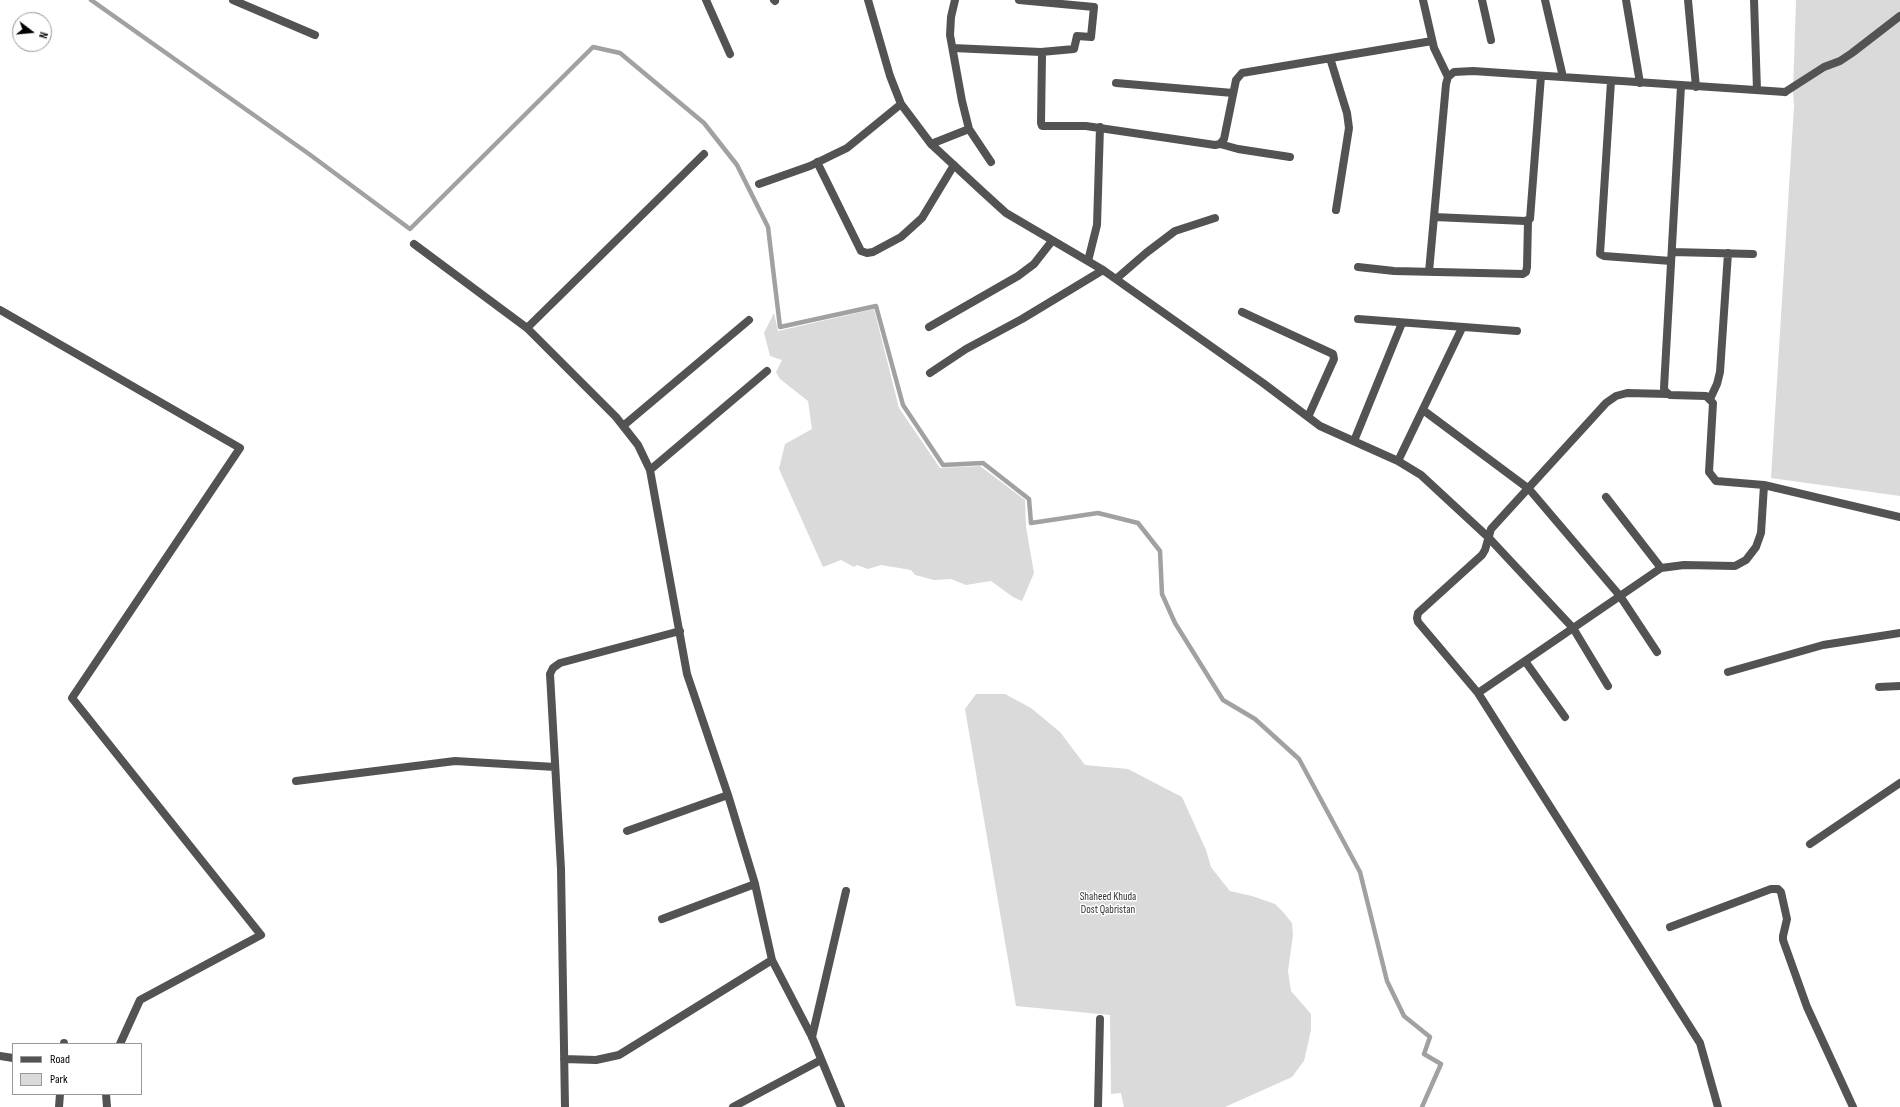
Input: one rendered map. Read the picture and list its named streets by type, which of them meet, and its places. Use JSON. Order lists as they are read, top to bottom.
{
  "parks": ["Shaheed Khuda Dost Qabristan"],
  "legend": ["Road", "Park"],
  "north": "right"
}
